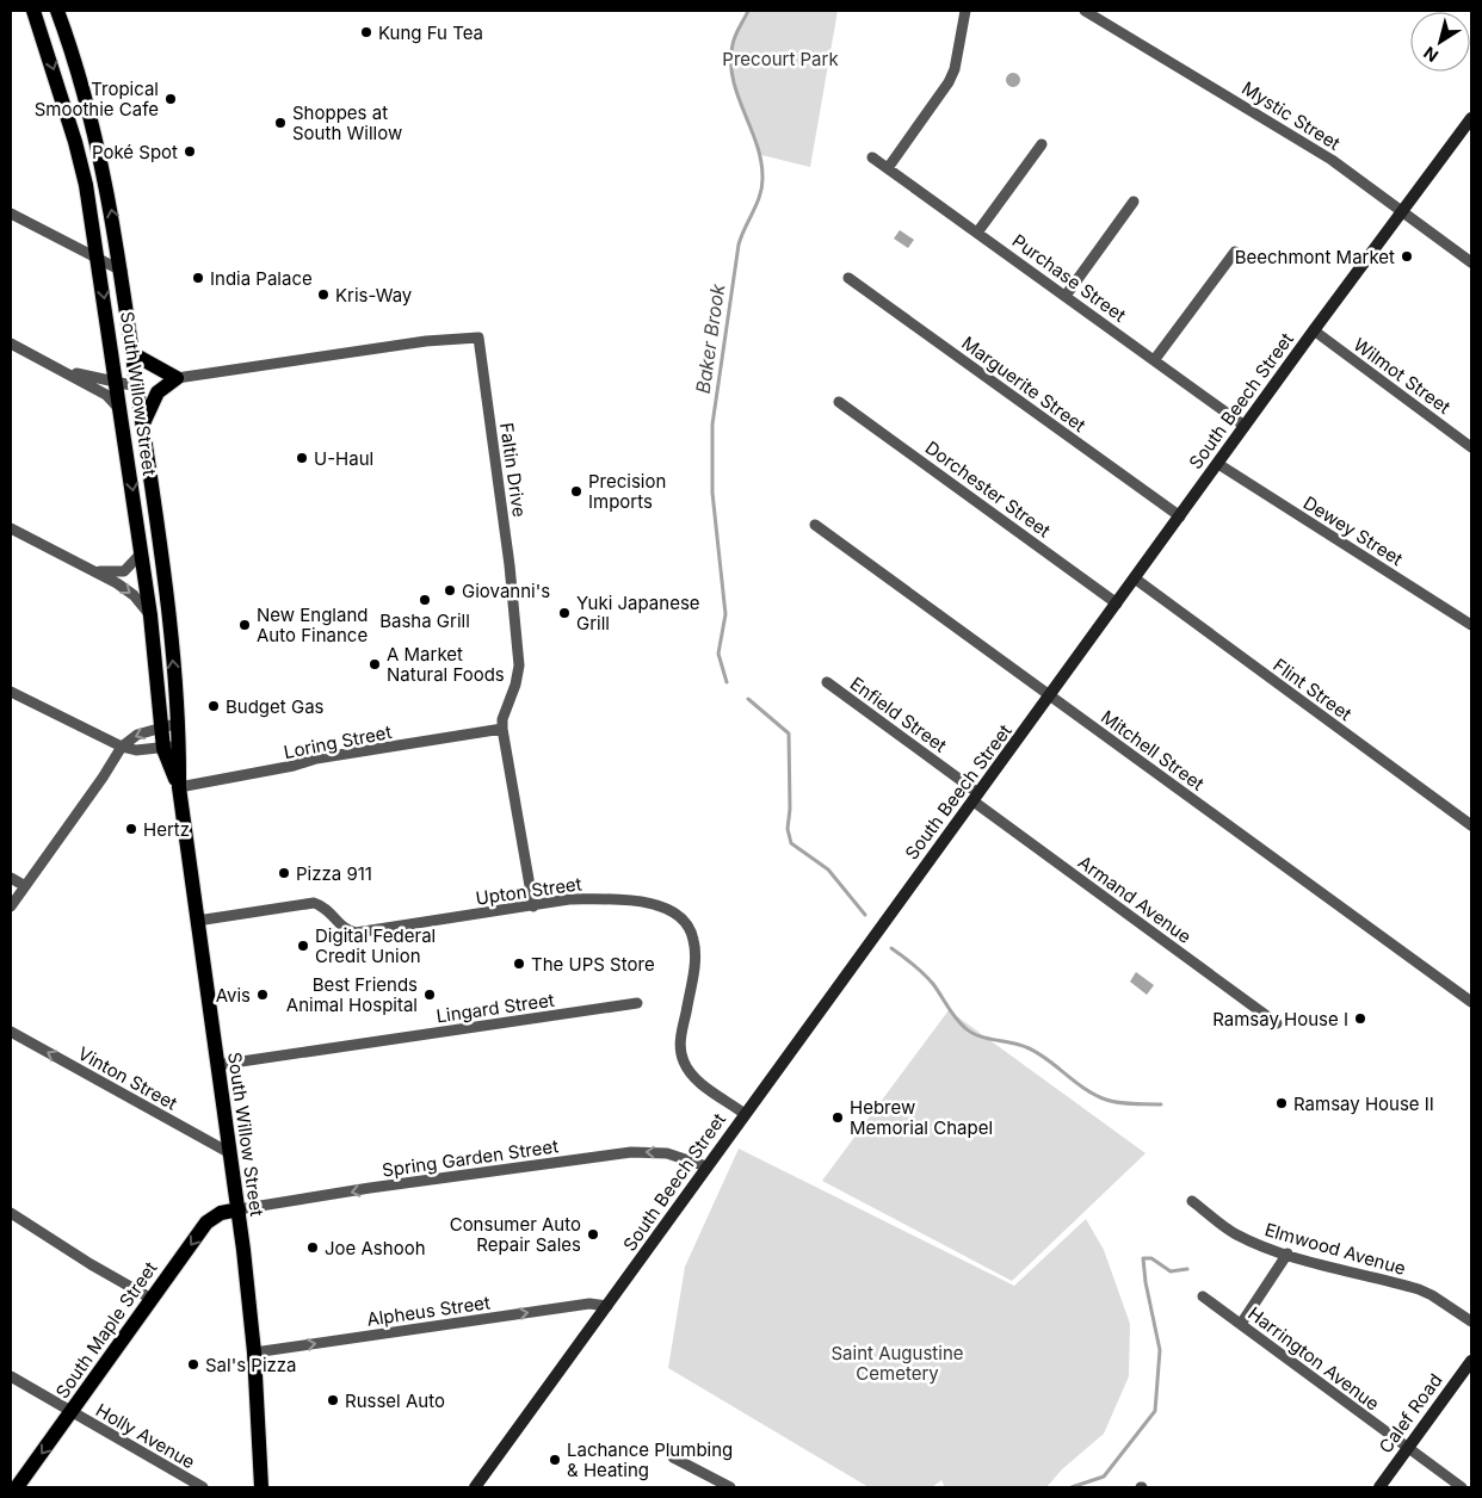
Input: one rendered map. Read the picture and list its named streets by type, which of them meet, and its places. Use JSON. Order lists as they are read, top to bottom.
{
  "streets": {
    "main road": ["South Willow Street", "South Maple Street"],
    "street": [
      "Mystic Street",
      "Purchase Street",
      "Wilmot Street",
      "Marguerite Street",
      "South Beech Street",
      "Faltin Drive",
      "Dorchester Street",
      "Dewey Street",
      "Flint Street",
      "Enfield Street",
      "Loring Street",
      "Mitchell Street",
      "Upton Street",
      "Armand Avenue",
      "Lingard Street",
      "Vinton Street",
      "Spring Garden Street",
      "Elmwood Avenue",
      "Alpheus Street",
      "Harrington Avenue",
      "Calef Road",
      "Holly Avenue"
    ]
  },
  "crossings": [
    ["Mystic Street", "South Beech Street"],
    ["Purchase Street", "South Beech Street"],
    ["Wilmot Street", "South Beech Street"],
    ["Marguerite Street", "South Beech Street"],
    ["South Willow Street", "Loring Street"],
    ["South Willow Street", "Upton Street"],
    ["South Willow Street", "Lingard Street"],
    ["South Willow Street", "Vinton Street"],
    ["South Willow Street", "Spring Garden Street"],
    ["South Willow Street", "Alpheus Street"],
    ["South Willow Street", "South Maple Street"],
    ["South Beech Street", "Dorchester Street"],
    ["South Beech Street", "Dewey Street"],
    ["South Beech Street", "Flint Street"],
    ["South Beech Street", "Enfield Street"],
    ["South Beech Street", "Mitchell Street"],
    ["South Beech Street", "Upton Street"],
    ["South Beech Street", "Armand Avenue"],
    ["South Beech Street", "Spring Garden Street"],
    ["South Beech Street", "Alpheus Street"],
    ["Faltin Drive", "Loring Street"],
    ["Faltin Drive", "Upton Street"],
    ["Enfield Street", "Armand Avenue"],
    ["Spring Garden Street", "South Maple Street"],
    ["South Maple Street", "Holly Avenue"],
    ["Harrington Avenue", "Calef Road"]
  ],
  "one_way": [
    "Vinton Street",
    "Spring Garden Street",
    "Alpheus Street",
    "South Maple Street"
  ],
  "water": ["Baker Brook"],
  "parks": ["Precourt Park", "Saint Augustine Cemetery"],
  "places": [
    "Kung Fu Tea",
    "Tropical Smoothie Cafe",
    "Shoppes at South Willow",
    "Poké Spot",
    "Beechmont Market",
    "India Palace",
    "Kris-Way",
    "U-Haul",
    "Precision Imports",
    "Giovanni's",
    "Basha Grill",
    "Yuki Japanese Grill",
    "New England Auto Finance",
    "A Market Natural Foods",
    "Budget Gas",
    "Hertz",
    "Pizza 911",
    "Digital Federal Credit Union",
    "The UPS Store",
    "Avis",
    "Best Friends Animal Hospital",
    "Ramsay House I",
    "Ramsay House II",
    "Hebrew Memorial Chapel",
    "Consumer Auto Repair Sales",
    "Joe Ashooh",
    "Sal's Pizza",
    "Russel Auto",
    "Lachance Plumbing & Heating"
  ],
  "north": "bottom left"
}
